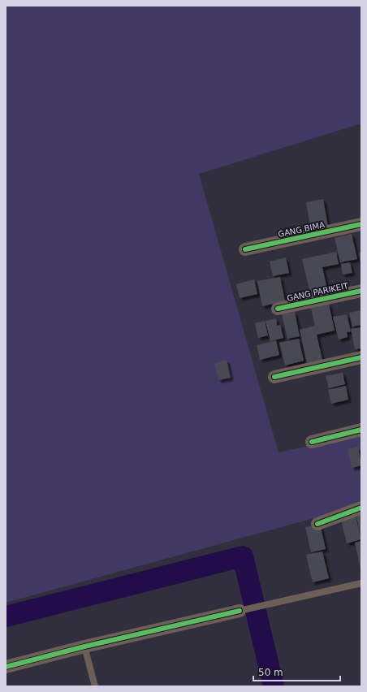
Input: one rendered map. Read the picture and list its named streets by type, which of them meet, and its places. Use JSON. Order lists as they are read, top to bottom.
{
  "streets": {
    "street": ["GANG BIMA", "GANG PARIKEIT"]
  },
  "scale_bar": "50 m"
}
